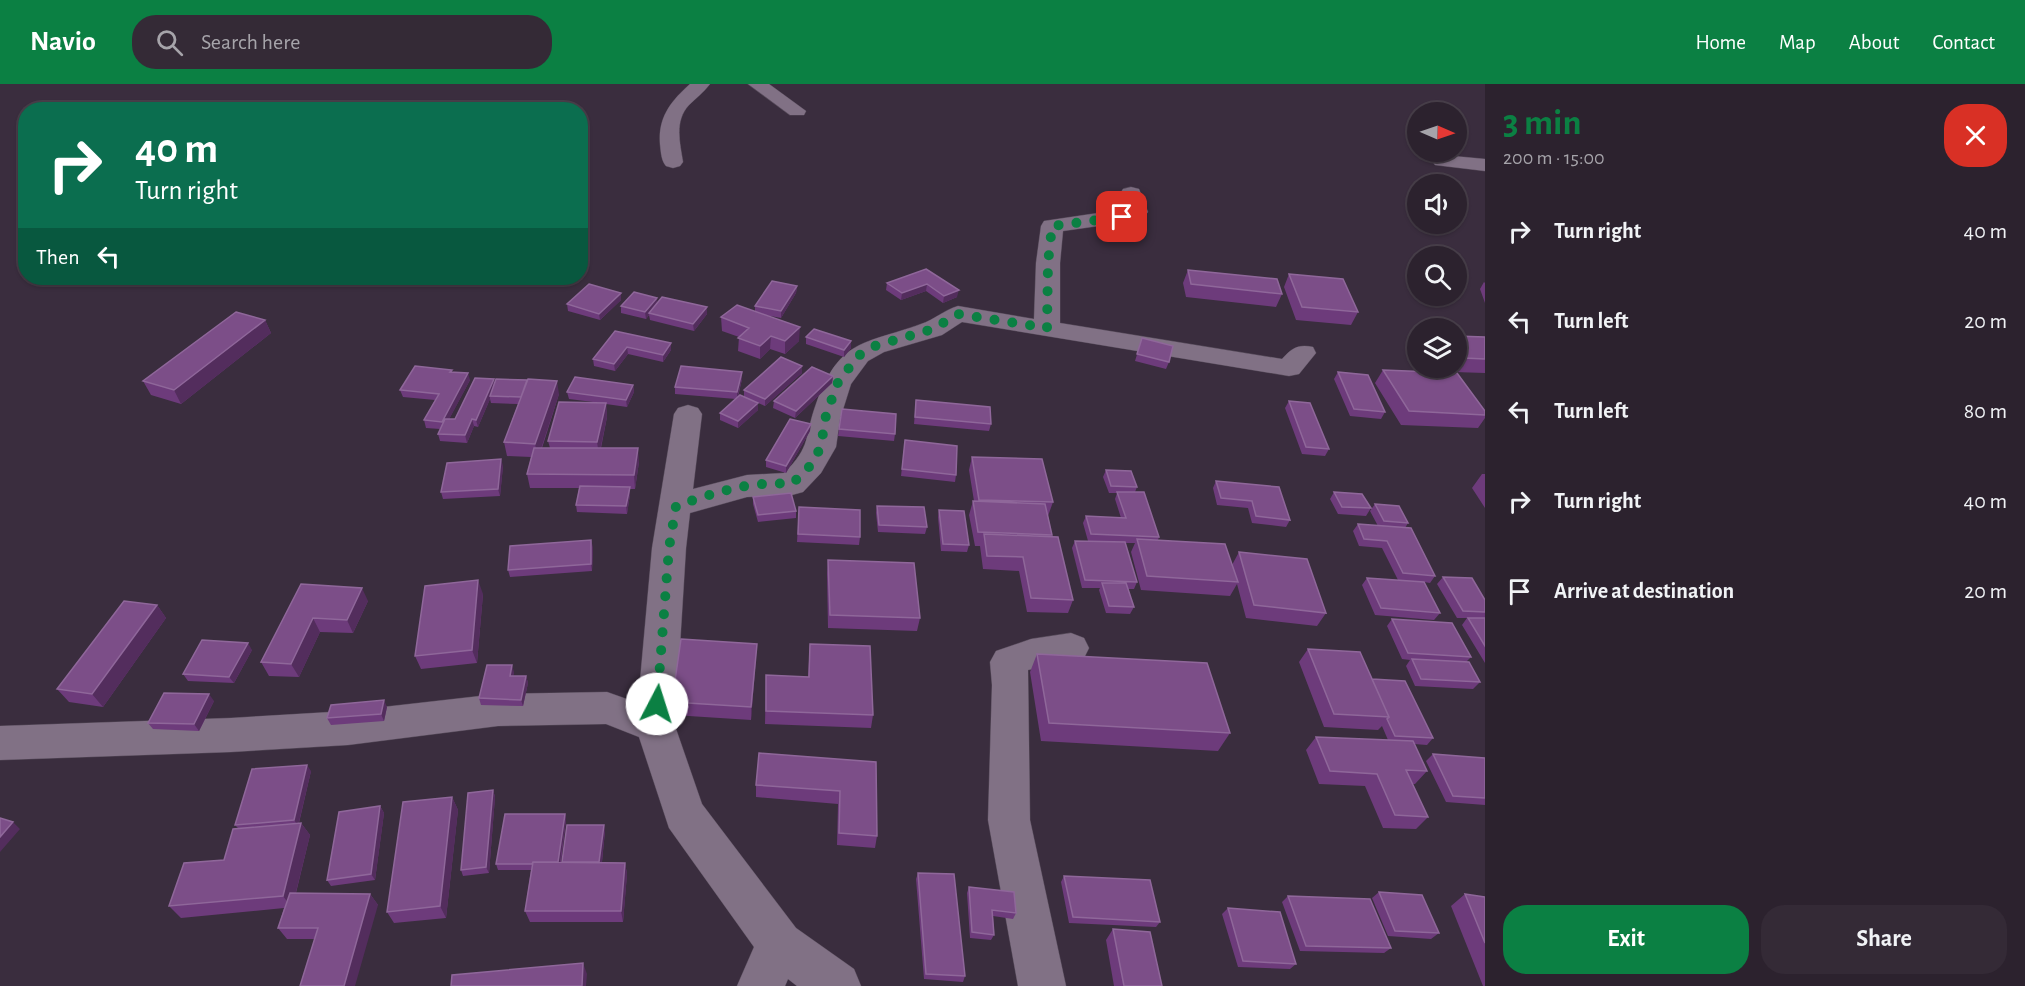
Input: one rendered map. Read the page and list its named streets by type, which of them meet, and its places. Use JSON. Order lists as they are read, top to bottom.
{
  "north": "right",
  "page": {
    "header": "Navio",
    "search": "Search here",
    "nav": [
      "Home",
      "Map",
      "About",
      "Contact"
    ],
    "heading": ["3 min", "200 m · 15:00"],
    "turn": ["40 m", "Turn right"],
    "list": [
      {
        "name": "Turn right",
        "value": "40 m"
      },
      {
        "name": "Turn left",
        "value": "20 m"
      },
      {
        "name": "Turn left",
        "value": "80 m"
      },
      {
        "name": "Turn right",
        "value": "40 m"
      },
      {
        "name": "Arrive at destination",
        "value": "20 m"
      }
    ],
    "then": "Then",
    "buttons": ["Exit", "Share"]
  }
}
